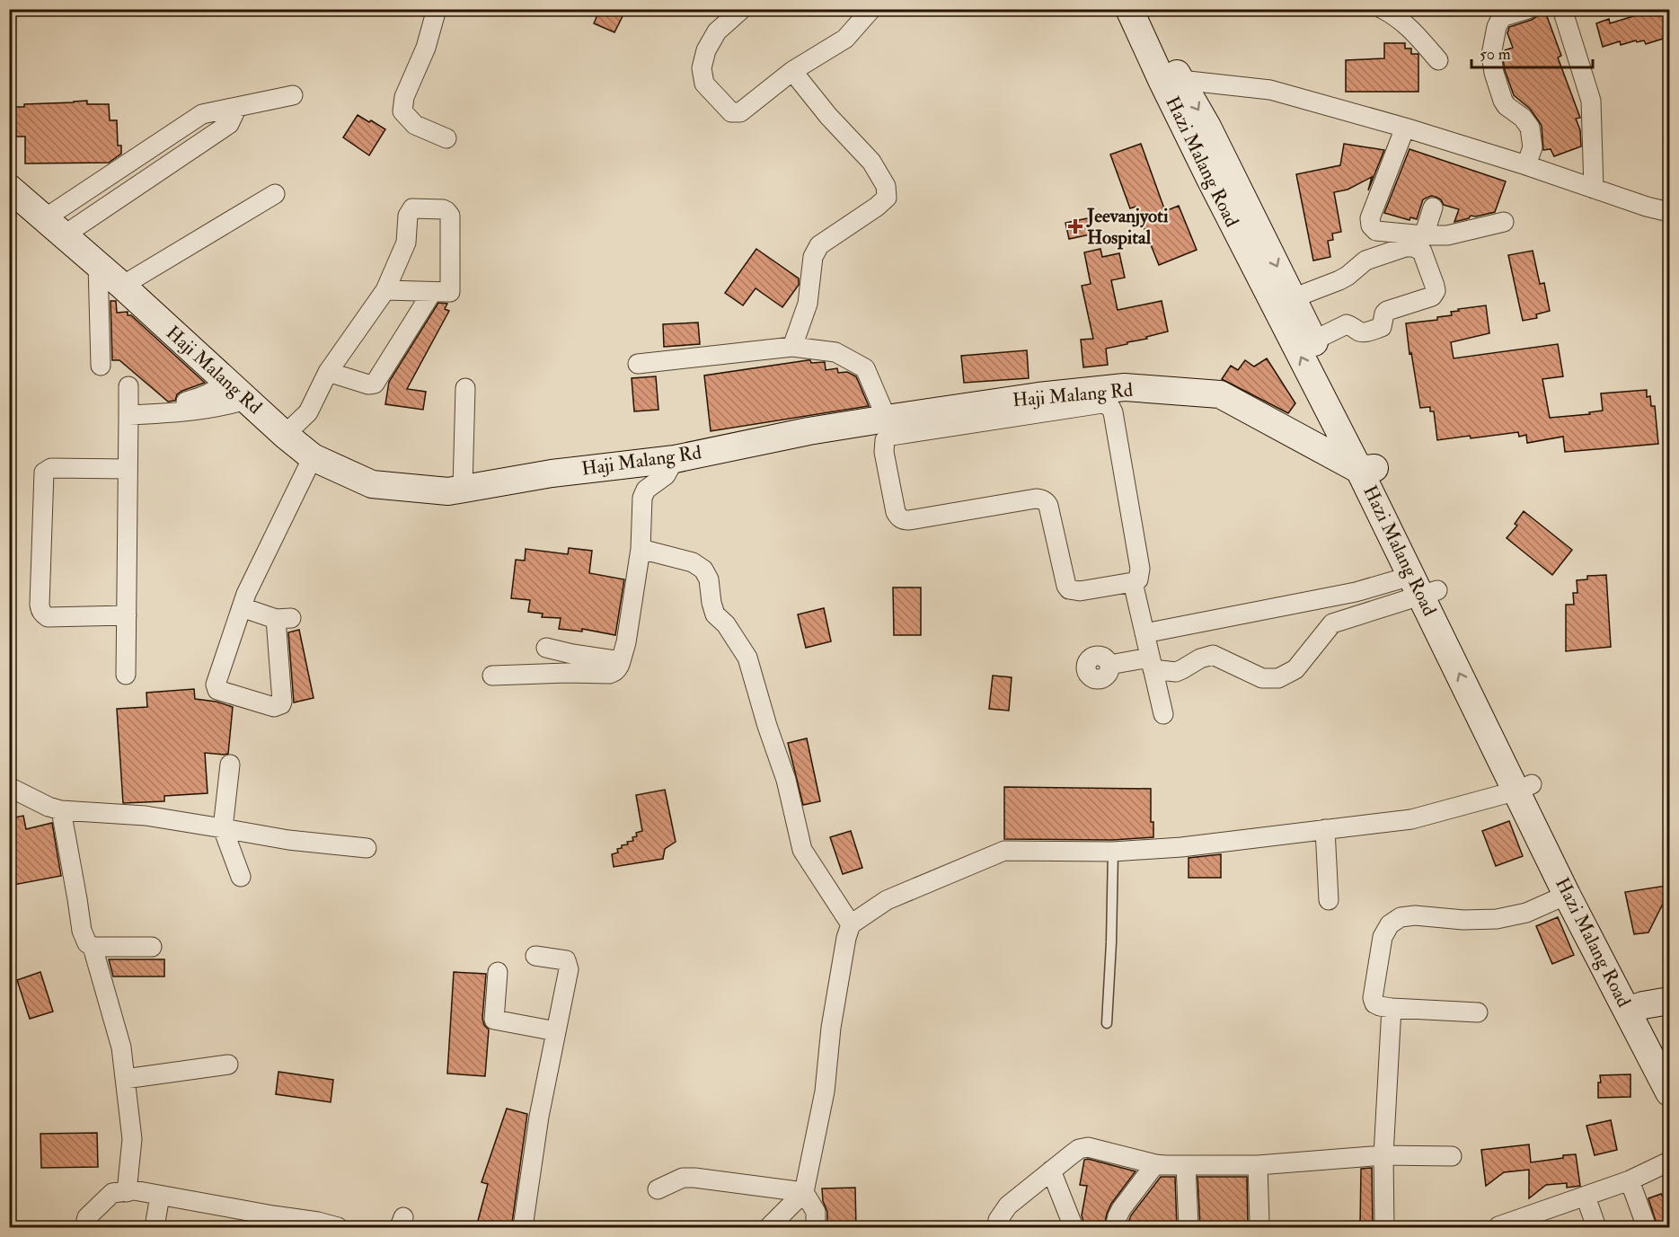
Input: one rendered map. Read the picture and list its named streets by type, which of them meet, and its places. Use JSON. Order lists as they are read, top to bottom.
{
  "streets": {
    "main road": ["Hazi Malang Road", "Haji Malang Rd"]
  },
  "crossings": [
    ["Hazi Malang Road", "Haji Malang Rd"]
  ],
  "places": {
    "health": ["Jeevanjyoti Hospital"]
  },
  "scale_bar": "50 m"
}
